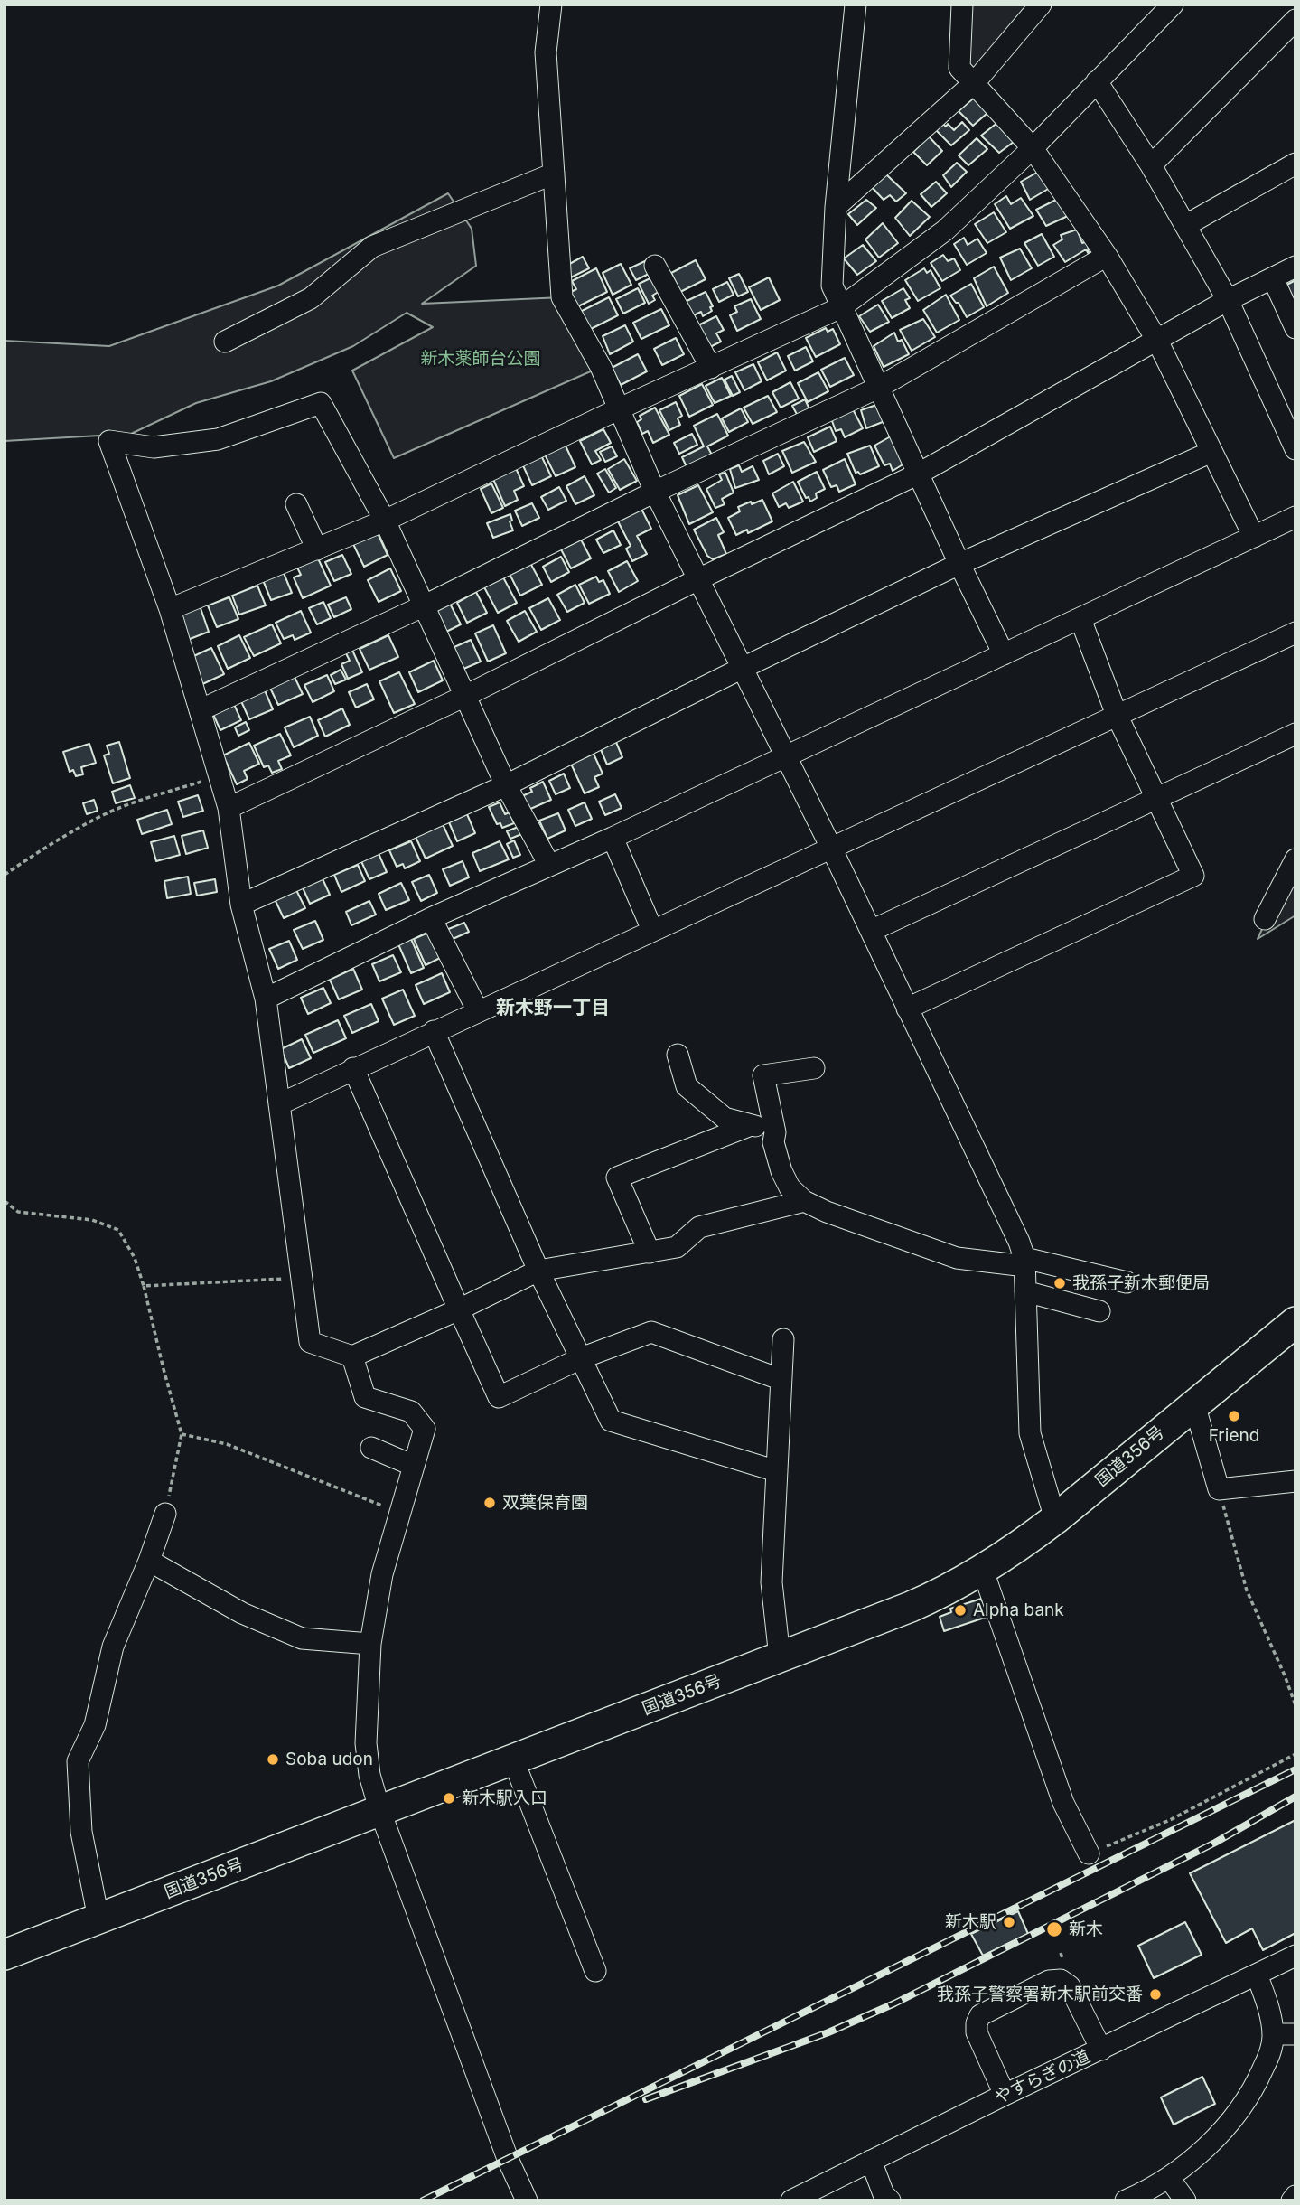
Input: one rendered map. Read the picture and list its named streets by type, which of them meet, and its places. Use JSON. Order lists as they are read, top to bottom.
{
  "streets": {
    "highway": ["国道356号"],
    "street": ["やすらぎの道"]
  },
  "districts": ["新木野一丁目"],
  "parks": ["新木薬師台公園"],
  "places": [
    "我孫子新木郵便局",
    "Friend",
    "双葉保育園",
    "Alpha bank",
    "Soba udon",
    "新木駅入口",
    "新木駅",
    "新木",
    "我孫子警察署新木駅前交番"
  ]
}
